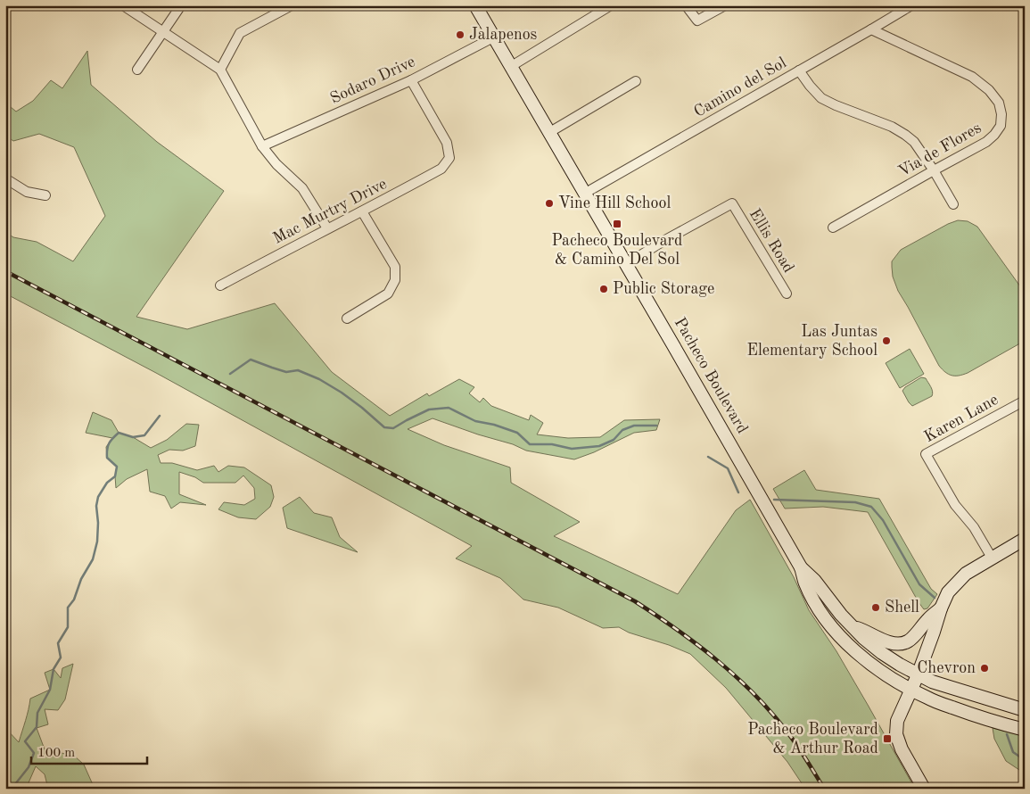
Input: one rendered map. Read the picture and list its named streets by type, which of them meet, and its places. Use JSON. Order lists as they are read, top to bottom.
{
  "streets": {
    "main road": ["Pacheco Boulevard"],
    "street": [
      "Sodaro Drive",
      "Camino del Sol",
      "Via de Flores",
      "Mac Murtry Drive",
      "Ellis Road",
      "Karen Lane"
    ]
  },
  "crossings": [
    ["Sodaro Drive", "Mac Murtry Drive"],
    ["Sodaro Drive", "Pacheco Boulevard"],
    ["Camino del Sol", "Via de Flores"],
    ["Camino del Sol", "Pacheco Boulevard"],
    ["Ellis Road", "Pacheco Boulevard"]
  ],
  "places": {
    "other": [
      "Jalapenos",
      "Vine Hill School",
      "Public Storage",
      "Las Juntas Elementary School",
      "Shell",
      "Chevron"
    ],
    "transit": ["Pacheco Boulevard & Camino Del Sol", "Pacheco Boulevard & Arthur Road"]
  },
  "scale_bar": "100 m"
}
